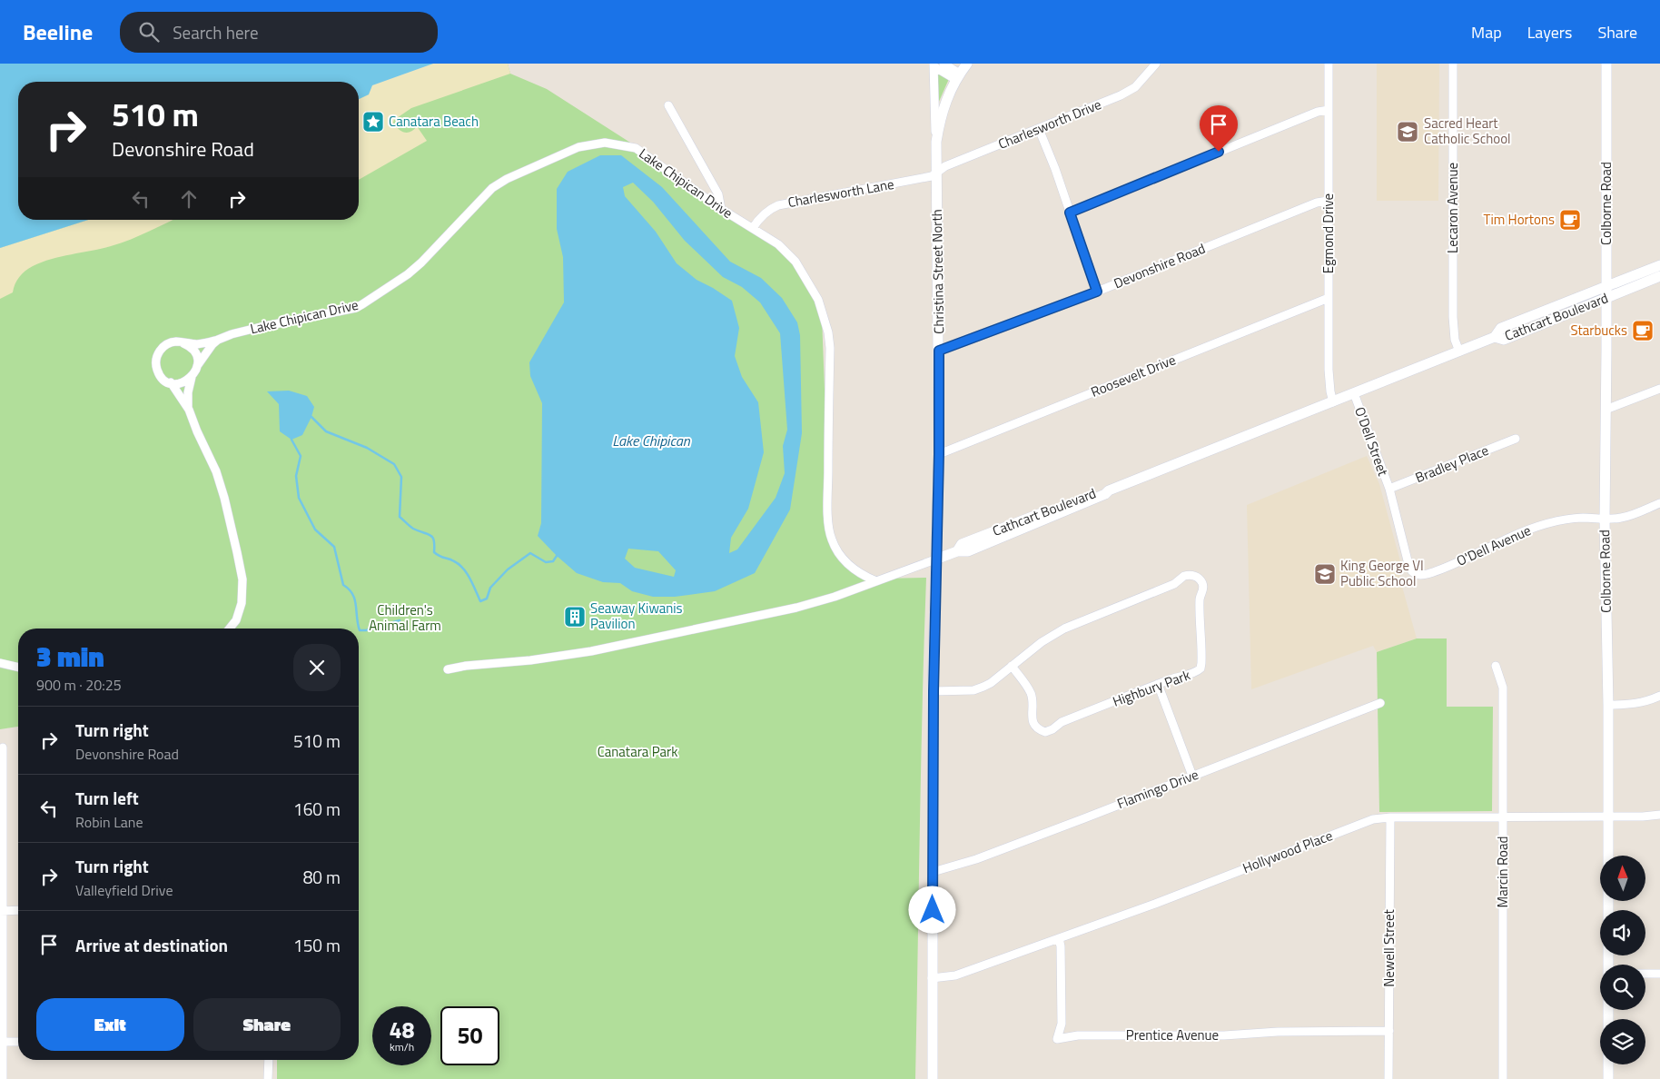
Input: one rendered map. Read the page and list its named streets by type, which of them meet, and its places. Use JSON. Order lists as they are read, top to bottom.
{
  "streets": {
    "street": [
      "Charlesworth Drive",
      "Lake Chipican Drive",
      "Charlesworth Lane",
      "Colborne Road",
      "Lecaron Avenue",
      "Egmond Drive",
      "Devonshire Road",
      "Christina Street North",
      "Cathcart Boulevard",
      "Roosevelt Drive",
      "O'Dell Street",
      "Bradley Place",
      "O'Dell Avenue",
      "Highbury Park",
      "Flamingo Drive",
      "Hollywood Place",
      "Marcin Road",
      "Newell Street",
      "Prentice Avenue"
    ]
  },
  "crossings": [
    ["Charlesworth Drive", "Charlesworth Lane"],
    ["Charlesworth Drive", "Christina Street North"],
    ["Lake Chipican Drive", "Charlesworth Lane"],
    ["Charlesworth Lane", "Christina Street North"],
    ["Colborne Road", "Cathcart Boulevard"],
    ["Colborne Road", "O'Dell Avenue"],
    ["Colborne Road", "Hollywood Place"],
    ["Lecaron Avenue", "Cathcart Boulevard"],
    ["Egmond Drive", "Devonshire Road"],
    ["Egmond Drive", "Cathcart Boulevard"],
    ["Egmond Drive", "Roosevelt Drive"],
    ["Devonshire Road", "Christina Street North"],
    ["Christina Street North", "Cathcart Boulevard"],
    ["Christina Street North", "Roosevelt Drive"],
    ["Christina Street North", "Highbury Park"],
    ["Christina Street North", "Flamingo Drive"],
    ["Christina Street North", "Hollywood Place"],
    ["Cathcart Boulevard", "O'Dell Street"],
    ["O'Dell Street", "Bradley Place"],
    ["O'Dell Street", "O'Dell Avenue"],
    ["Bradley Place", "O'Dell Avenue"],
    ["Hollywood Place", "Marcin Road"],
    ["Hollywood Place", "Newell Street"],
    ["Hollywood Place", "Prentice Avenue"],
    ["Newell Street", "Prentice Avenue"]
  ],
  "water": ["Lake Chipican"],
  "parks": ["Children's Animal Farm", "Canatara Park"],
  "places": {
    "place": ["Canatara Beach"],
    "school or university": ["Sacred Heart Catholic School", "King George VI Public School"],
    "cafe": ["Tim Hortons", "Starbucks"],
    "building": ["Seaway Kiwanis Pavilion"]
  },
  "north": "top",
  "page": {
    "header": "Beeline",
    "search": "Search here",
    "nav": ["Map", "Layers", "Share"],
    "turn": ["510 m", "Devonshire Road"],
    "heading": ["3 min", "900 m · 20:25"],
    "list": [
      {
        "name": "Turn right",
        "note": "Devonshire Road",
        "value": "510 m"
      },
      {
        "name": "Turn left",
        "note": "Robin Lane",
        "value": "160 m"
      },
      {
        "name": "Turn right",
        "note": "Valleyfield Drive",
        "value": "80 m"
      },
      {
        "name": "Arrive at destination",
        "value": "150 m"
      }
    ],
    "buttons": ["Exit", "Share"],
    "speed": "48 km/h",
    "limit": "50"
  }
}
